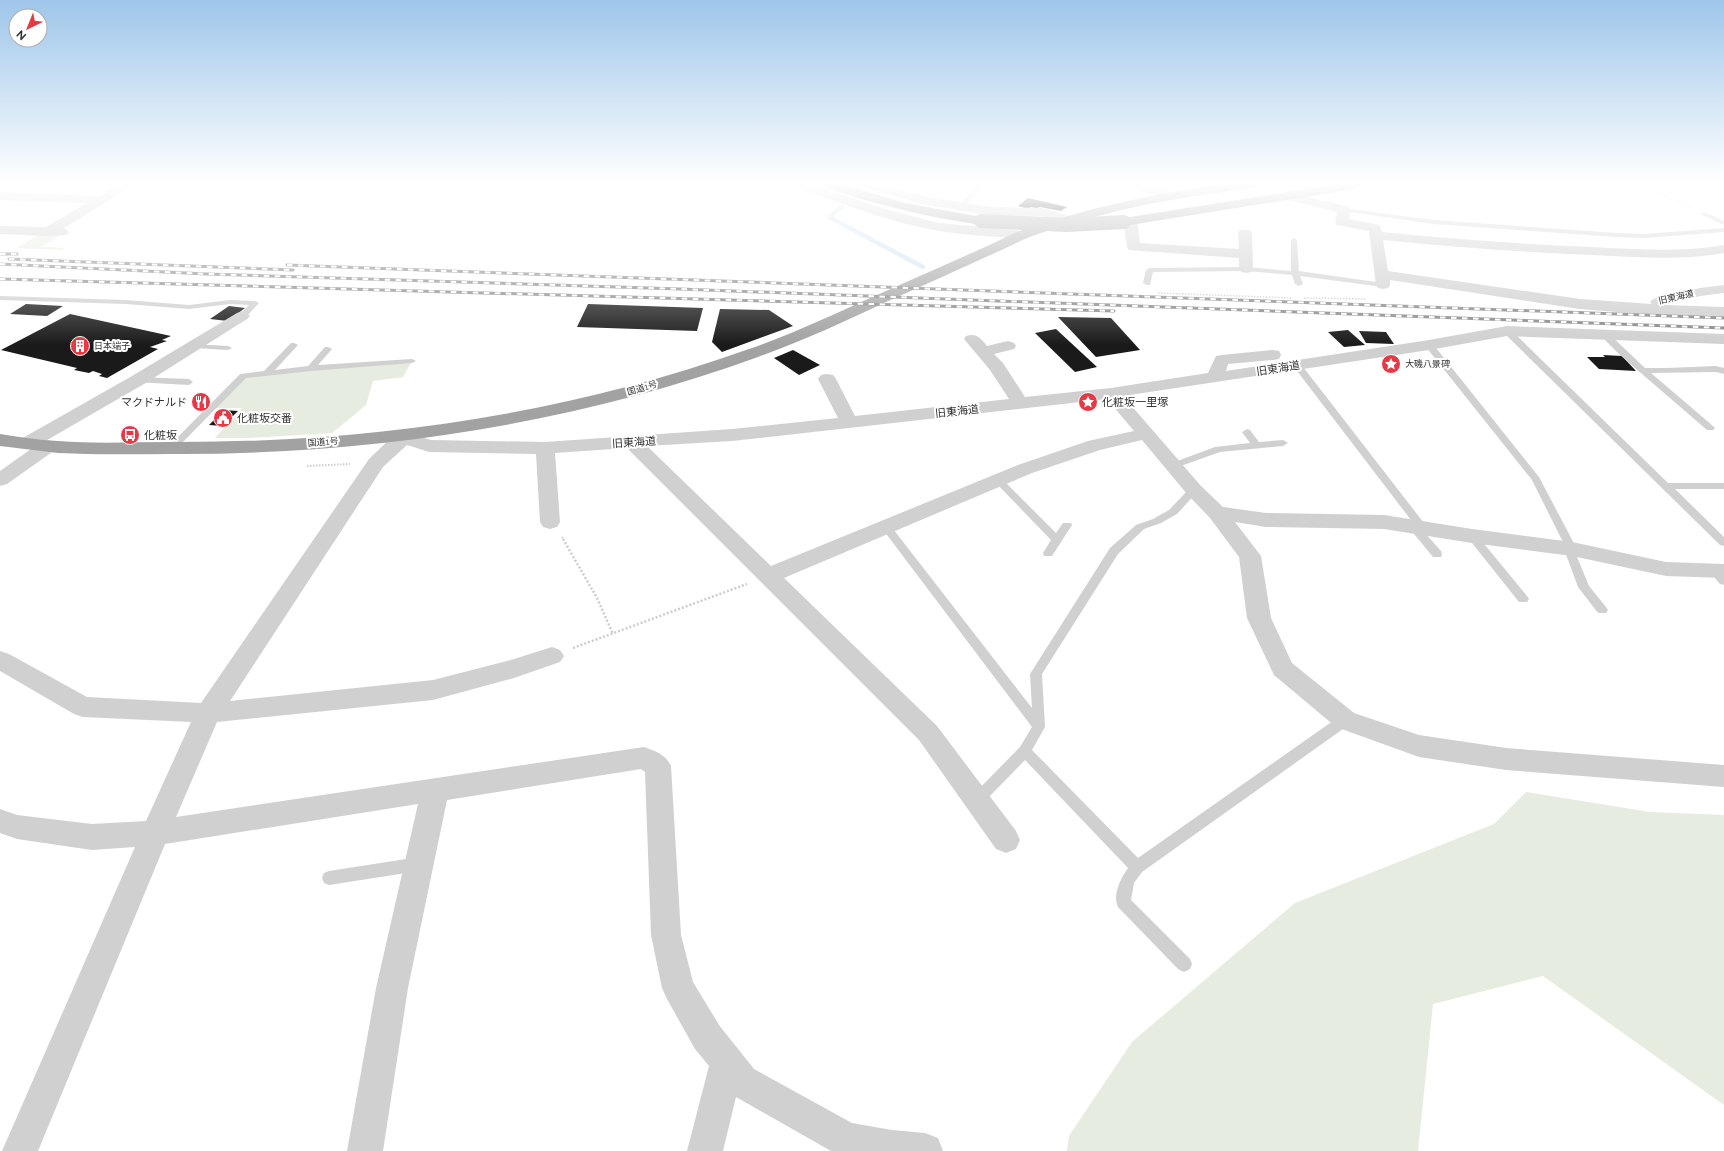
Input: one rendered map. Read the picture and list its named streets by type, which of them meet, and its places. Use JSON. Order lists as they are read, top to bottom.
{
  "streets": {
    "highway": ["国道1号"],
    "street": ["旧東海道"]
  },
  "crossings": [
    ["旧東海道", "国道1号"]
  ],
  "places": {
    "building": ["日本端子"],
    "place": ["大磯八景碑", "化粧坂一里塚"],
    "restaurant": ["マクドナルド"],
    "public building": ["化粧坂交番"],
    "bus stop": ["化粧坂"]
  },
  "north": "bottom left"
}
